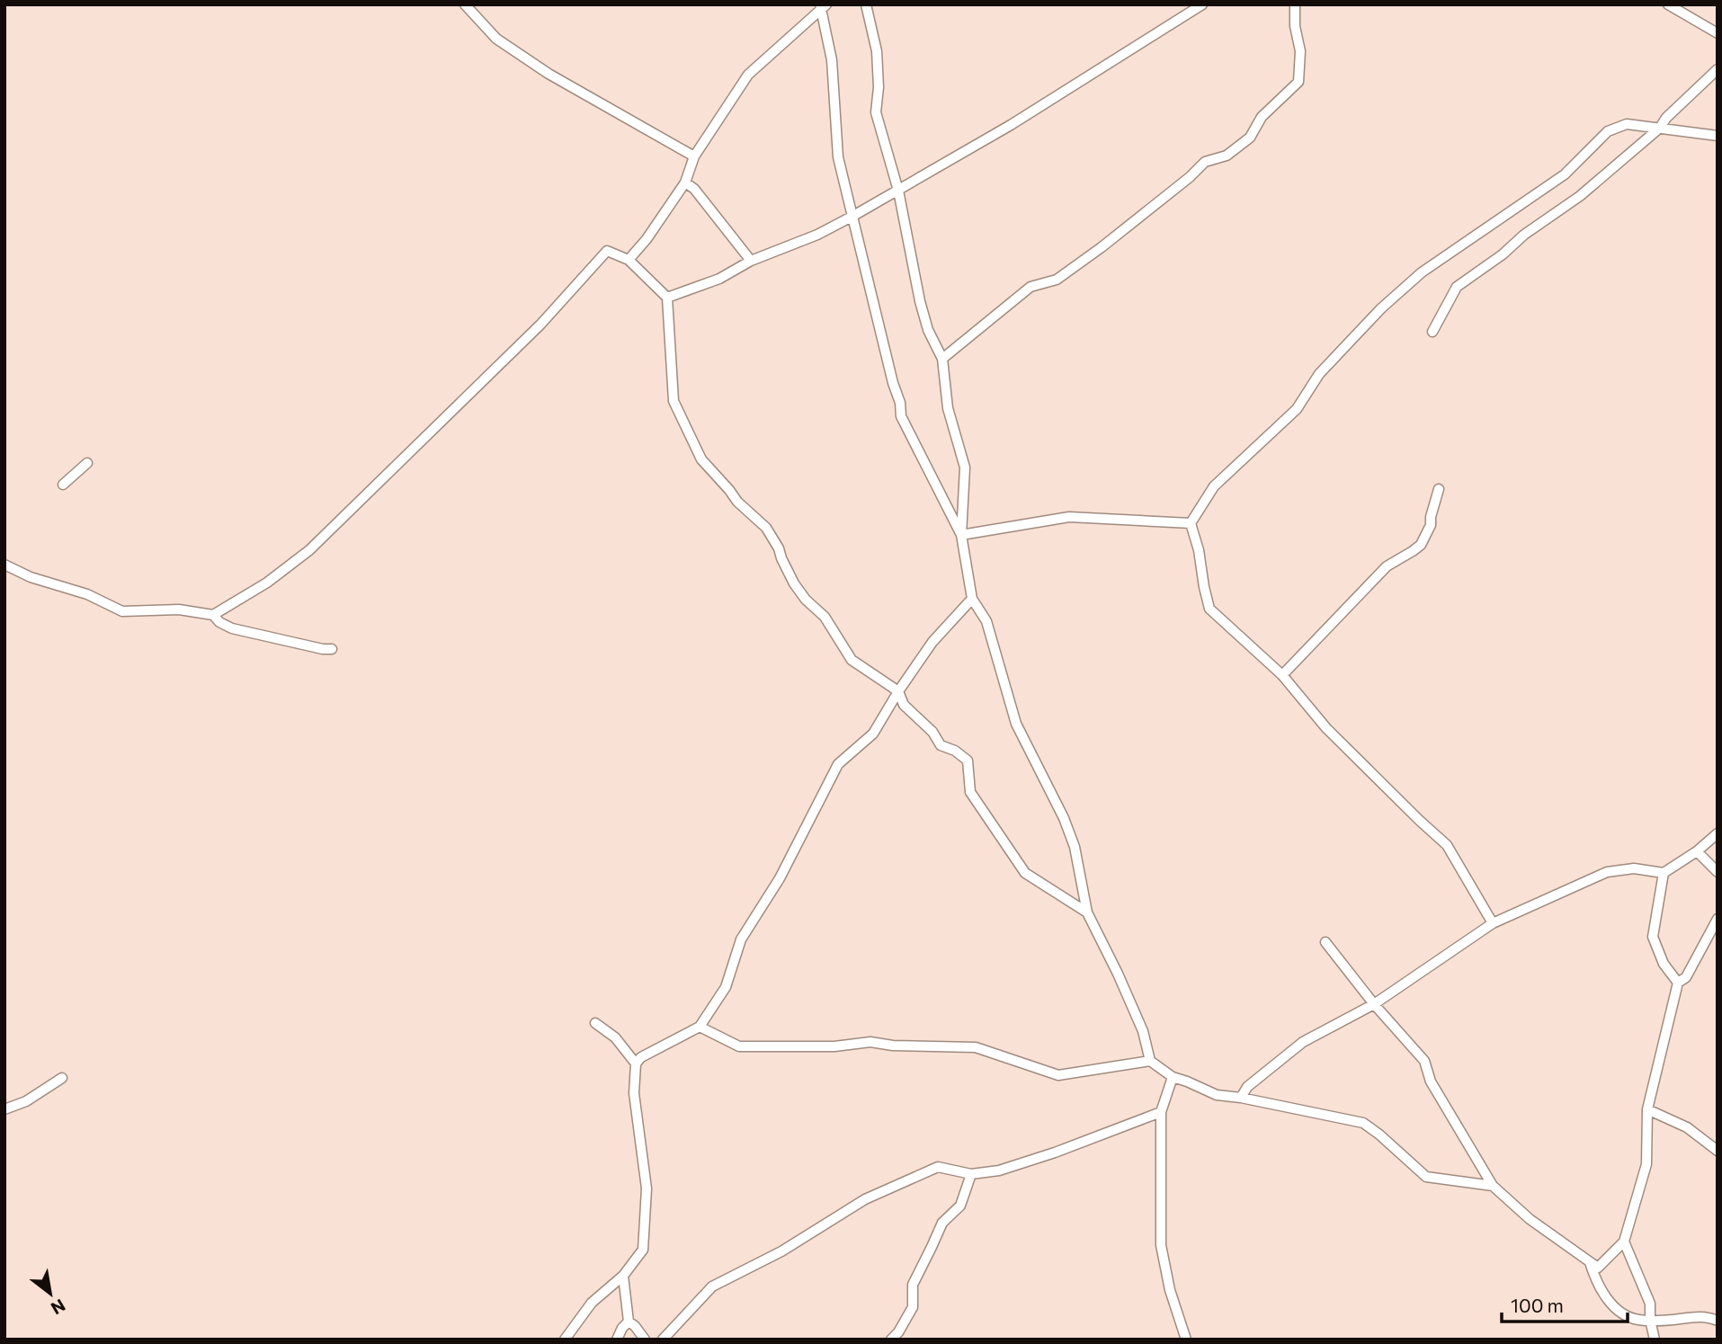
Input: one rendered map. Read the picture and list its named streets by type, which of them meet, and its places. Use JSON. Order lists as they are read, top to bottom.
{
  "scale_bar": "100 m",
  "north": "bottom right"
}
